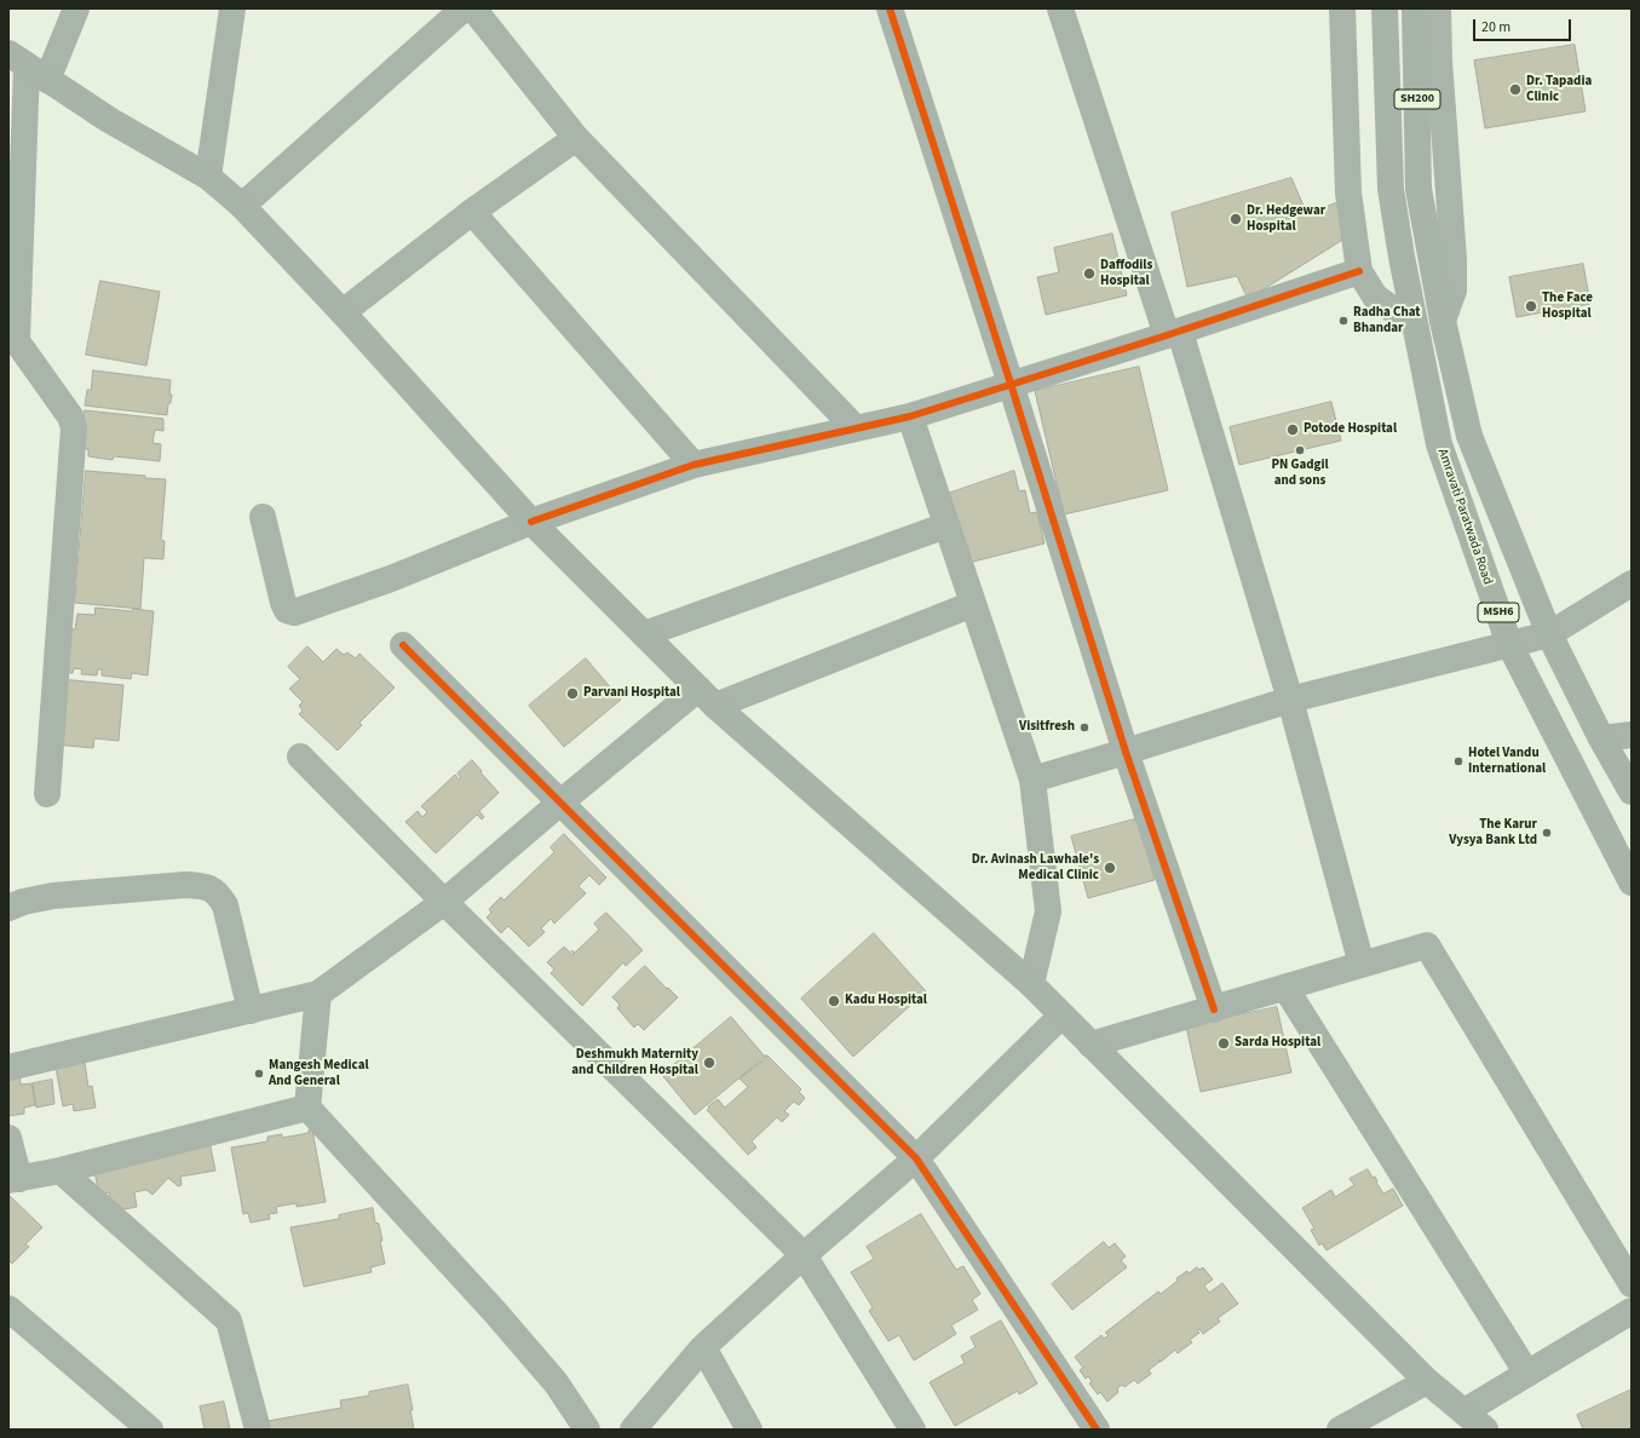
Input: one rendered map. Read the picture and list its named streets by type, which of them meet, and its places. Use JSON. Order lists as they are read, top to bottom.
{
  "streets": {
    "main road": ["SH200", "Amravati Paratwada Road", "MSH6"]
  },
  "crossings": [
    ["SH200", "MSH6"],
    ["Amravati Paratwada Road", "MSH6"]
  ],
  "places": [
    "Dr. Tapadia Clinic",
    "Dr. Hedgewar Hospital",
    "Daffodils Hospital",
    "The Face Hospital",
    "Radha Chat Bhandar",
    "Potode Hospital",
    "PN Gadgil and sons",
    "Parvani Hospital",
    "Visitfresh",
    "Hotel Vandu International",
    "The Karur Vysya Bank Ltd",
    "Dr. Avinash Lawhale's Medical Clinic",
    "Kadu Hospital",
    "Sarda Hospital",
    "Deshmukh Maternity and Children Hospital",
    "Mangesh Medical And General"
  ],
  "scale_bar": "20 m"
}
